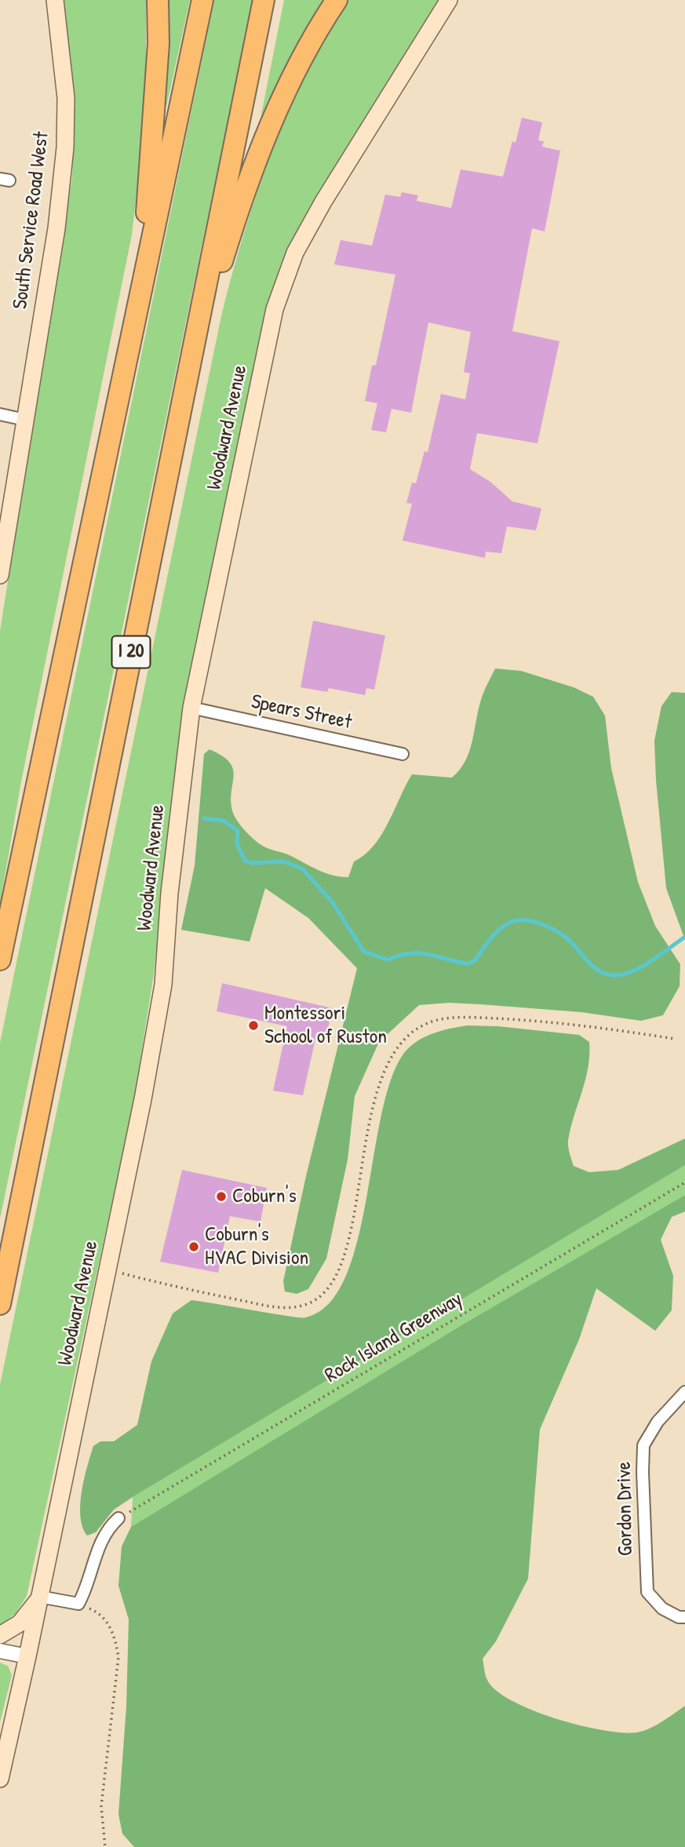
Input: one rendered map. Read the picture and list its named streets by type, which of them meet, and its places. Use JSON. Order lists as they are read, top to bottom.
{
  "streets": {
    "highway": ["I 20"],
    "main road": ["South Service Road West", "Woodward Avenue"],
    "street": ["Spears Street", "Gordon Drive"],
    "path": ["Rock Island Greenway"]
  },
  "crossings": [
    ["Woodward Avenue", "Spears Street"]
  ],
  "places": ["Montessori School of Ruston", "Coburn's", "Coburn's HVAC Division"]
}
